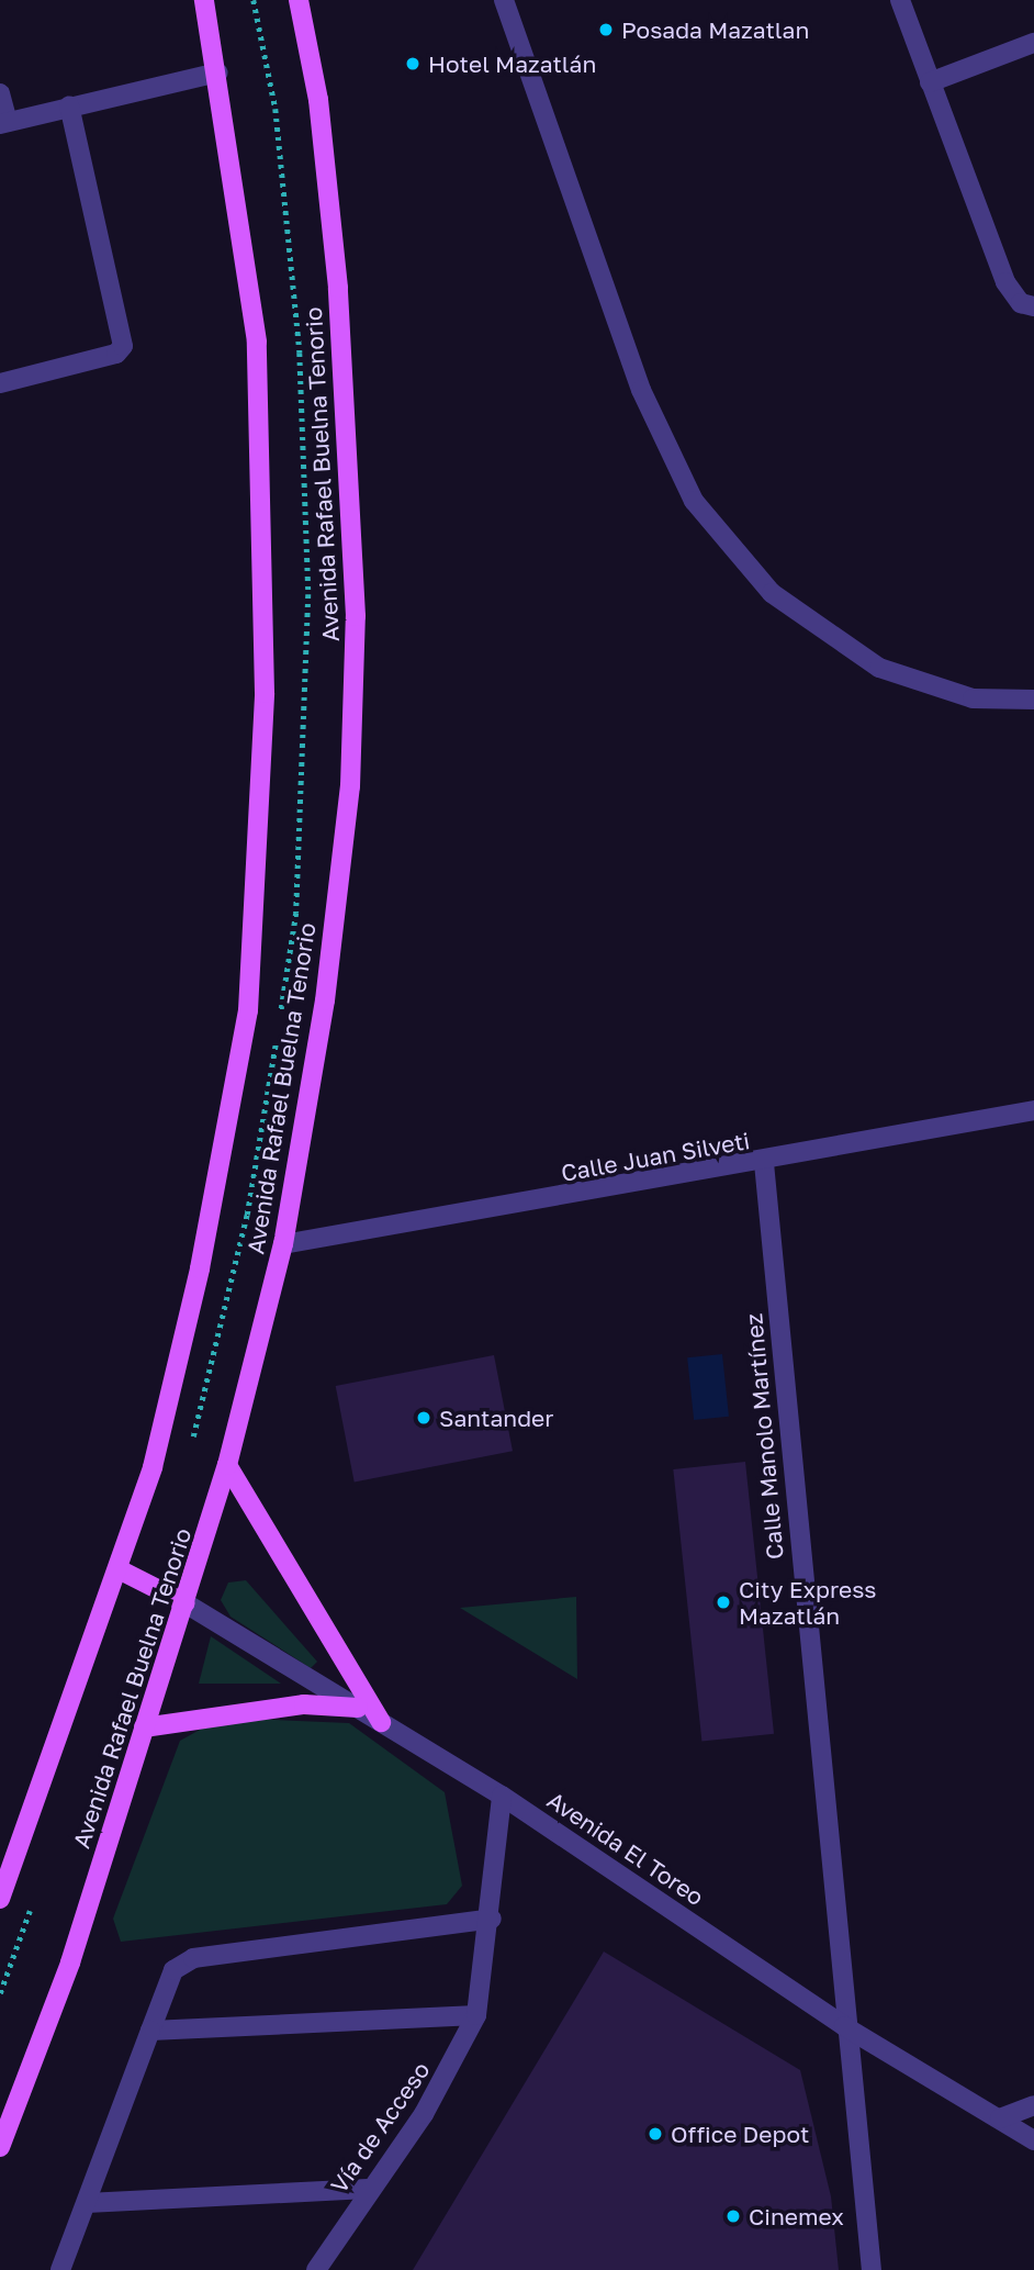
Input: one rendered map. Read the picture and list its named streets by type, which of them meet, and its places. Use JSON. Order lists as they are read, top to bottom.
{
  "streets": {
    "main road": ["Avenida Rafael Buelna Tenorio"],
    "street": [
      "Calle Juan Silveti",
      "Calle Manolo Martínez",
      "Avenida El Toreo",
      "Vía de Acceso"
    ]
  },
  "crossings": [
    ["Avenida Rafael Buelna Tenorio", "Calle Juan Silveti"],
    ["Avenida Rafael Buelna Tenorio", "Avenida El Toreo"],
    ["Calle Juan Silveti", "Calle Manolo Martínez"],
    ["Calle Manolo Martínez", "Avenida El Toreo"],
    ["Avenida El Toreo", "Vía de Acceso"]
  ],
  "places": [
    "Posada Mazatlan",
    "Hotel Mazatlán",
    "Santander",
    "City Express Mazatlán",
    "Office Depot",
    "Cinemex"
  ]
}
